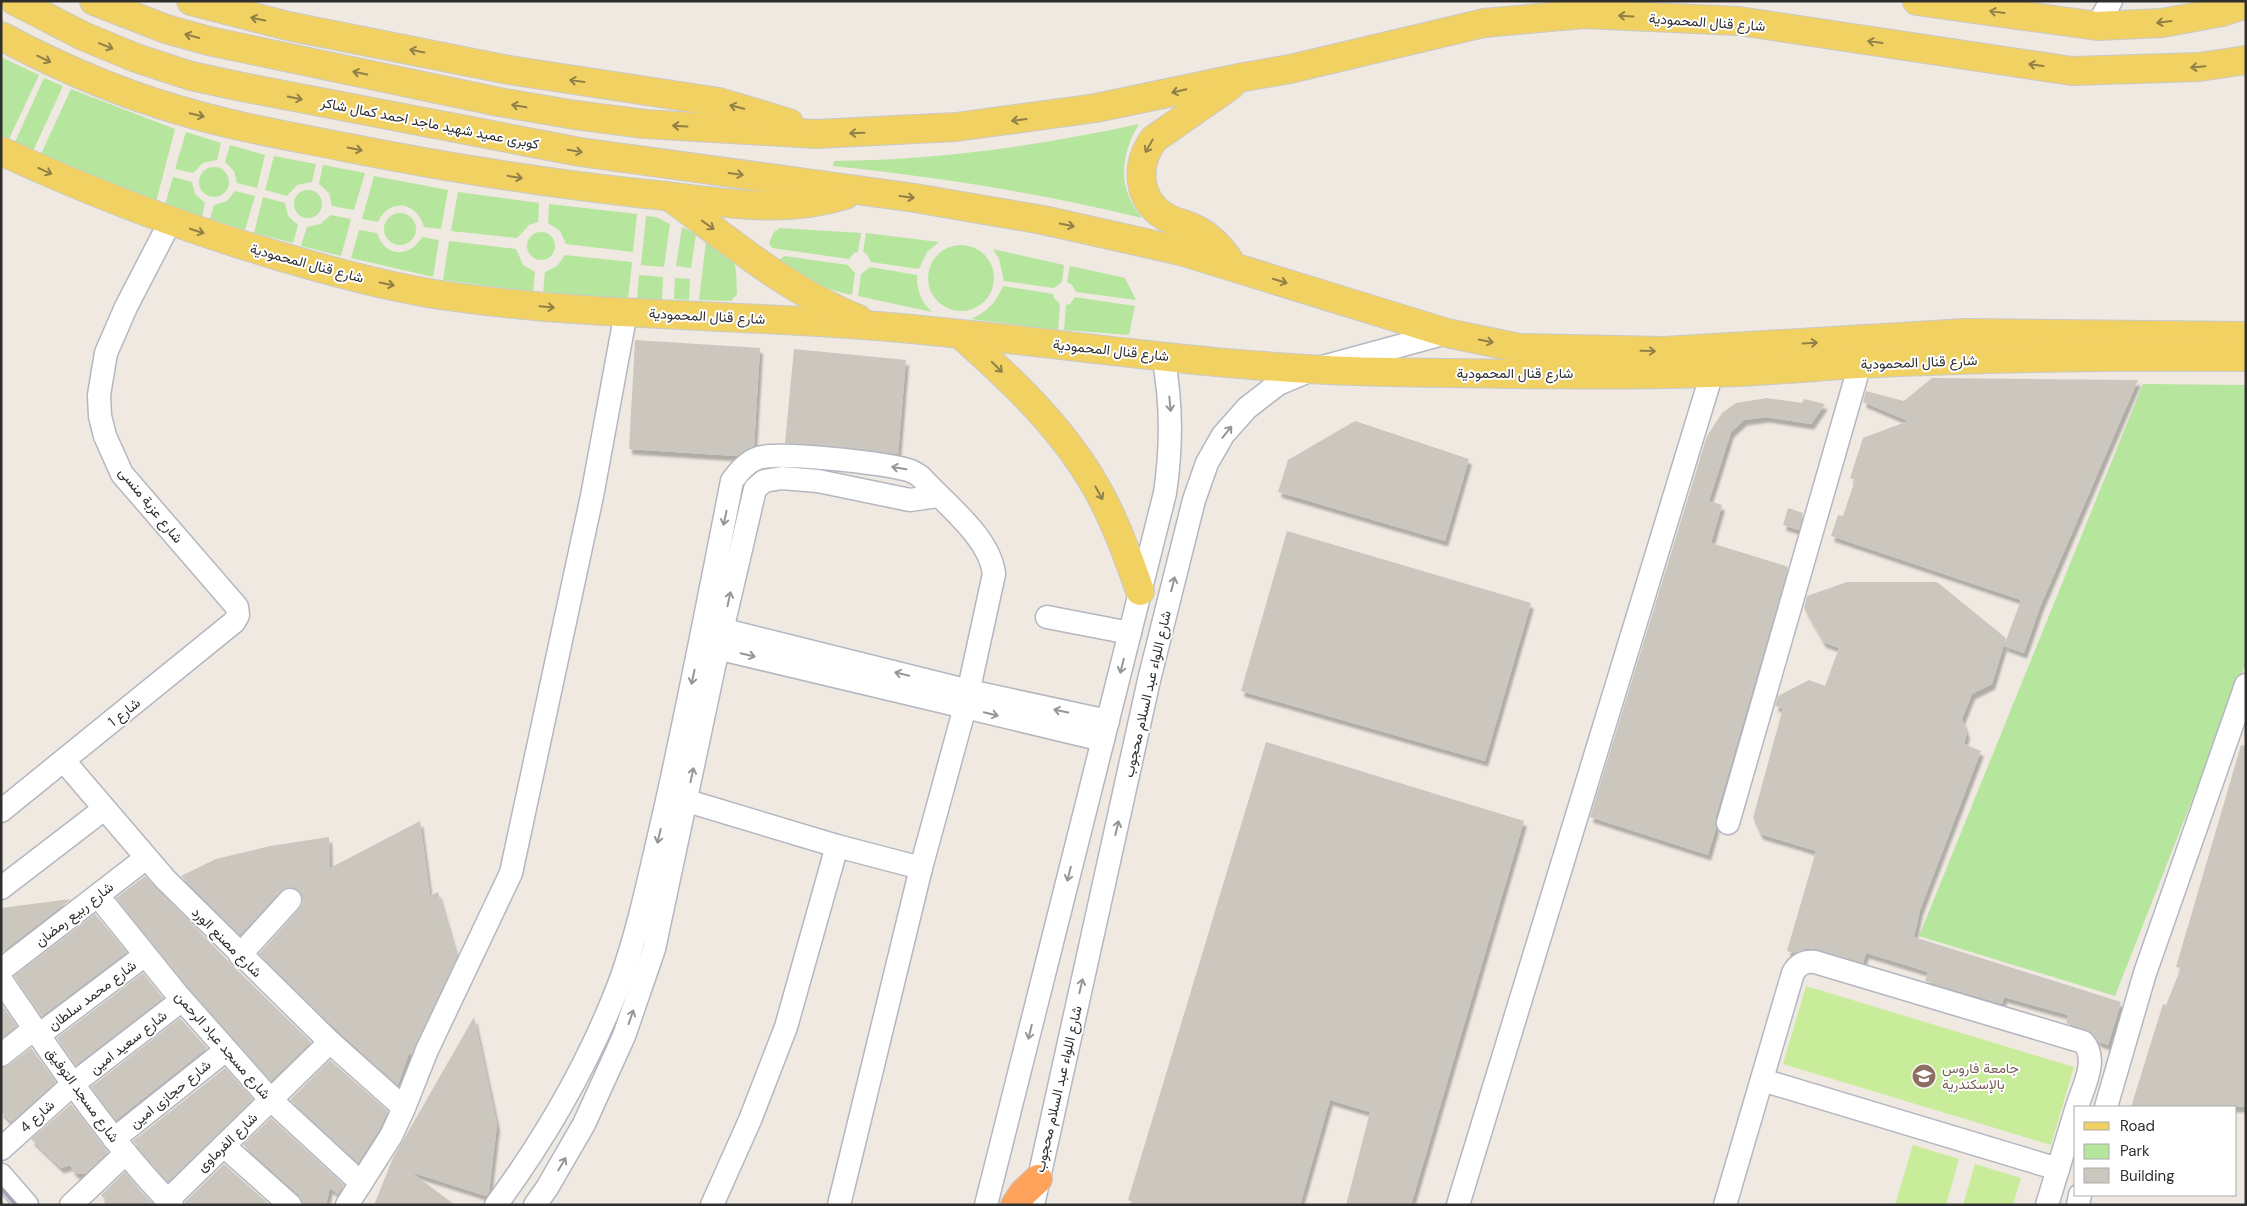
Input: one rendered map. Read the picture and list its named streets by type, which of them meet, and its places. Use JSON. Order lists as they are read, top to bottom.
{
  "streets": {
    "main road": ["شارع قنال المحمودية", "كوبرى عميد شهيد ماجد احمد كمال شاكر"],
    "street": [
      "شارع عزبة منسى",
      "شارع اللواء عبد السلام محجوب",
      "شارع 1",
      "شارع ربيع رمضان",
      "شارع مصنع الورد",
      "شارع محمد سلطان",
      "شارع سعيد امين",
      "شارع مسجد عباد الرحمن",
      "شارع حجازى امين",
      "شارع مسجد التوفيق",
      "شارع 4",
      "شارع الفرماوى"
    ]
  },
  "crossings": [
    ["شارع قنال المحمودية", "كوبرى عميد شهيد ماجد احمد كمال شاكر"],
    ["شارع قنال المحمودية", "شارع عزبة منسى"],
    ["شارع قنال المحمودية", "شارع اللواء عبد السلام محجوب"],
    ["شارع عزبة منسى", "شارع 1"],
    ["شارع 1", "شارع مصنع الورد"],
    ["شارع ربيع رمضان", "شارع مصنع الورد"],
    ["شارع ربيع رمضان", "شارع مسجد عباد الرحمن"],
    ["شارع مصنع الورد", "شارع الفرماوى"],
    ["شارع محمد سلطان", "شارع مسجد عباد الرحمن"],
    ["شارع محمد سلطان", "شارع مسجد التوفيق"],
    ["شارع سعيد امين", "شارع مسجد عباد الرحمن"],
    ["شارع سعيد امين", "شارع مسجد التوفيق"],
    ["شارع سعيد امين", "شارع 4"],
    ["شارع مسجد عباد الرحمن", "شارع حجازى امين"],
    ["شارع مسجد عباد الرحمن", "شارع الفرماوى"],
    ["شارع حجازى امين", "شارع مسجد التوفيق"],
    ["شارع مسجد التوفيق", "شارع 4"],
    ["شارع مسجد التوفيق", "شارع الفرماوى"]
  ],
  "places": {
    "school or university": ["جامعة فاروس بالإسكندرية"]
  },
  "legend": ["Road", "Park", "Building"]
}
